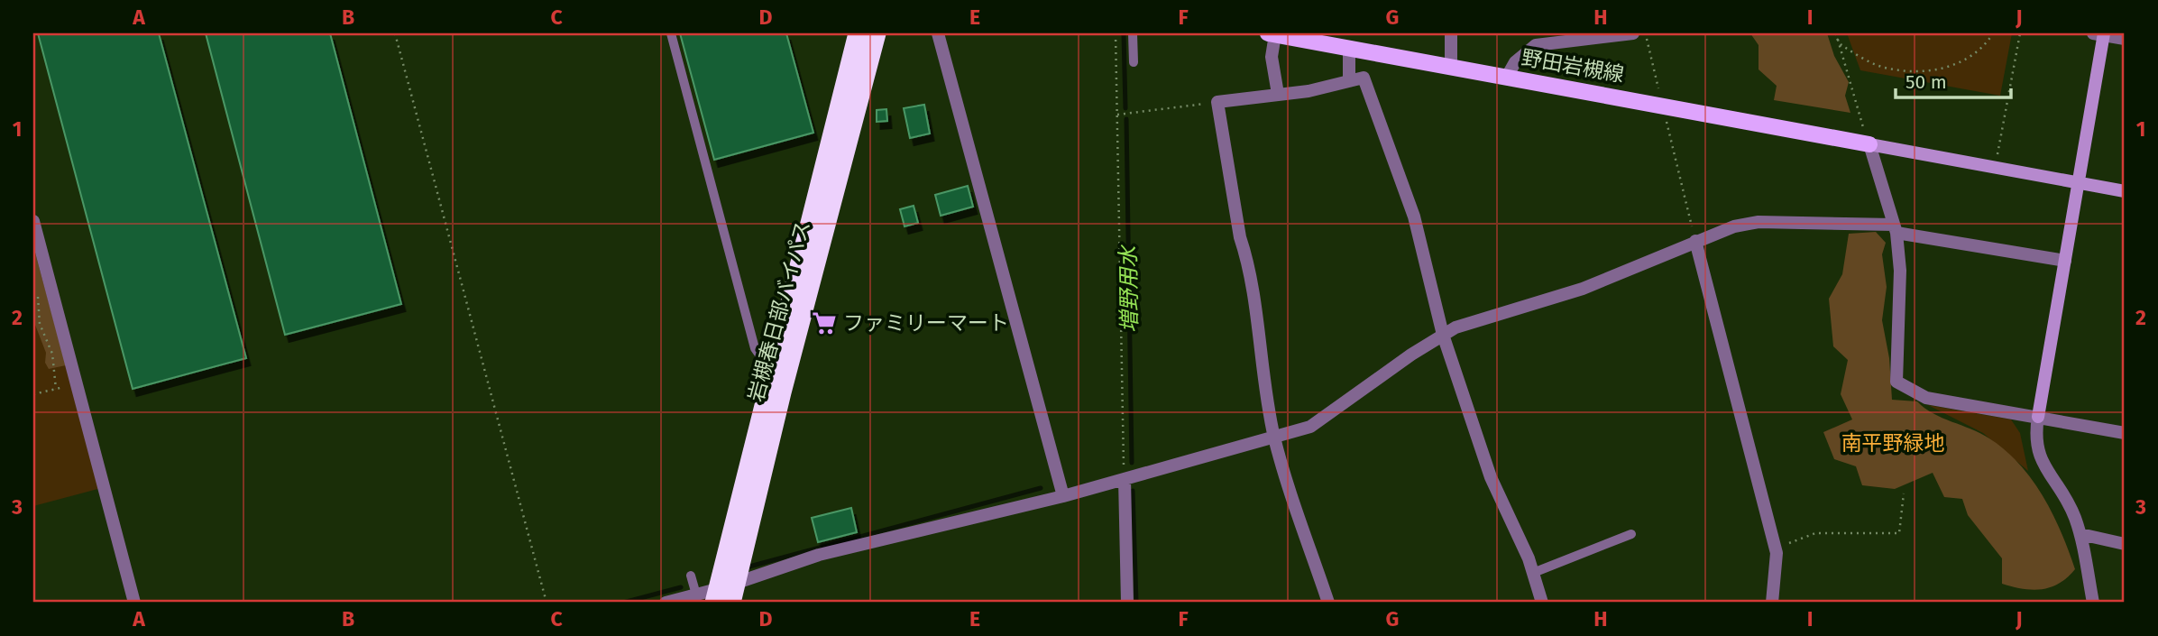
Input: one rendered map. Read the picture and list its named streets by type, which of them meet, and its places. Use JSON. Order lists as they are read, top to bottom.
{
  "streets": {
    "highway": ["岩槻春日部バイパス"],
    "main road": ["野田岩槻線"]
  },
  "water": ["増野用水"],
  "parks": ["南平野緑地"],
  "places": {
    "supermarket": ["ファミリーマート"]
  },
  "scale_bar": "50 m",
  "grid": {
    "columns": [
      "A",
      "B",
      "C",
      "D",
      "E",
      "F",
      "G",
      "H",
      "I",
      "J"
    ],
    "rows": ["1", "2", "3"]
  }
}
